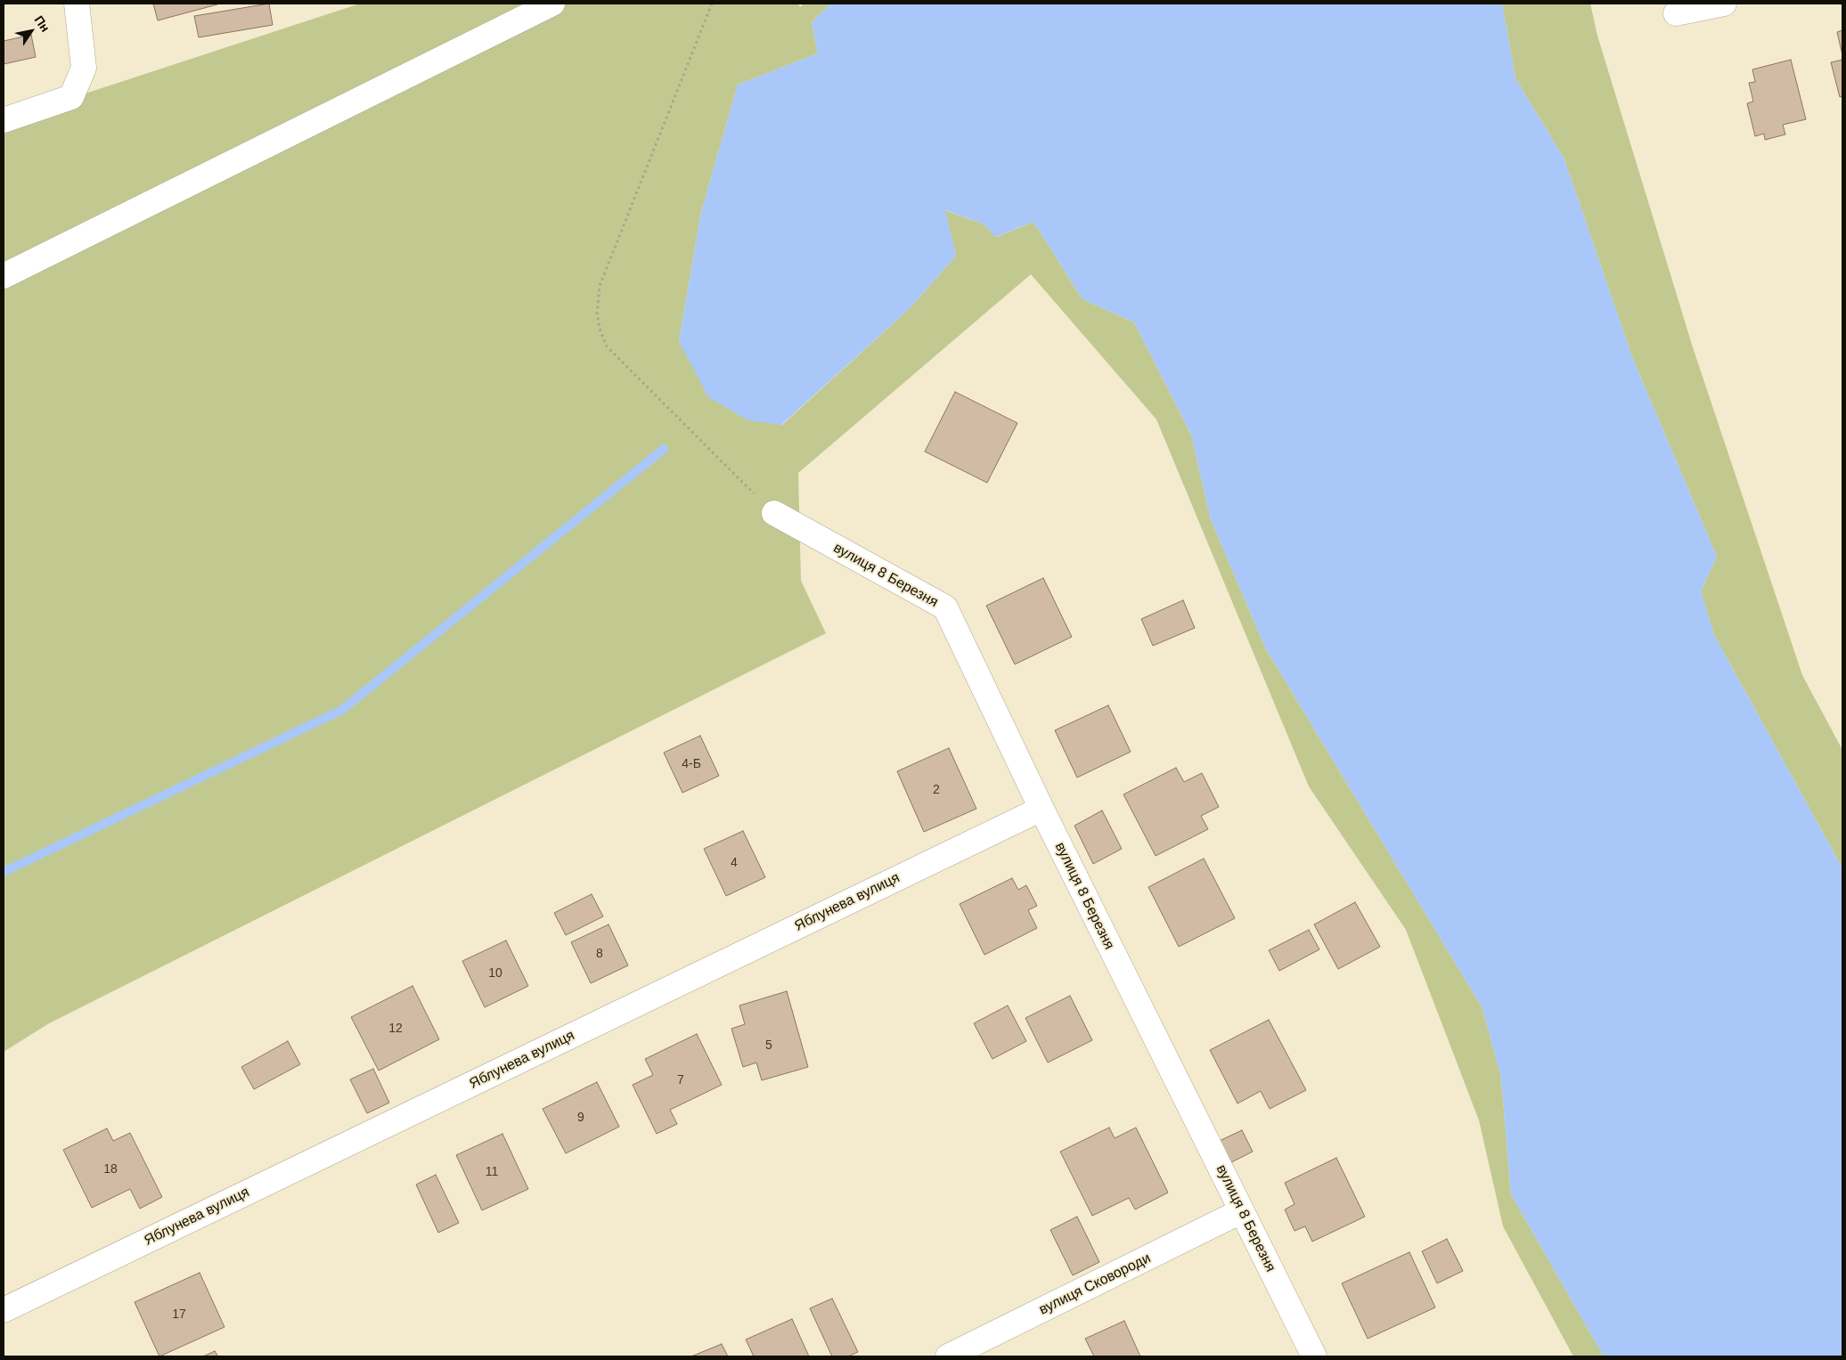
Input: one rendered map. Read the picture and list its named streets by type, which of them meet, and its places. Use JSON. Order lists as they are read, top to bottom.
{
  "streets": {
    "street": ["вулиця 8 Березня", "Яблунева вулиця", "вулиця Сковороди"]
  },
  "crossings": [
    ["вулиця 8 Березня", "Яблунева вулиця"],
    ["вулиця 8 Березня", "вулиця Сковороди"]
  ],
  "house_numbers": [
    "4-Б",
    "2",
    "4",
    "8",
    "10",
    "12",
    "5",
    "7",
    "9",
    "18",
    "11",
    "17"
  ],
  "north": "top right"
}
